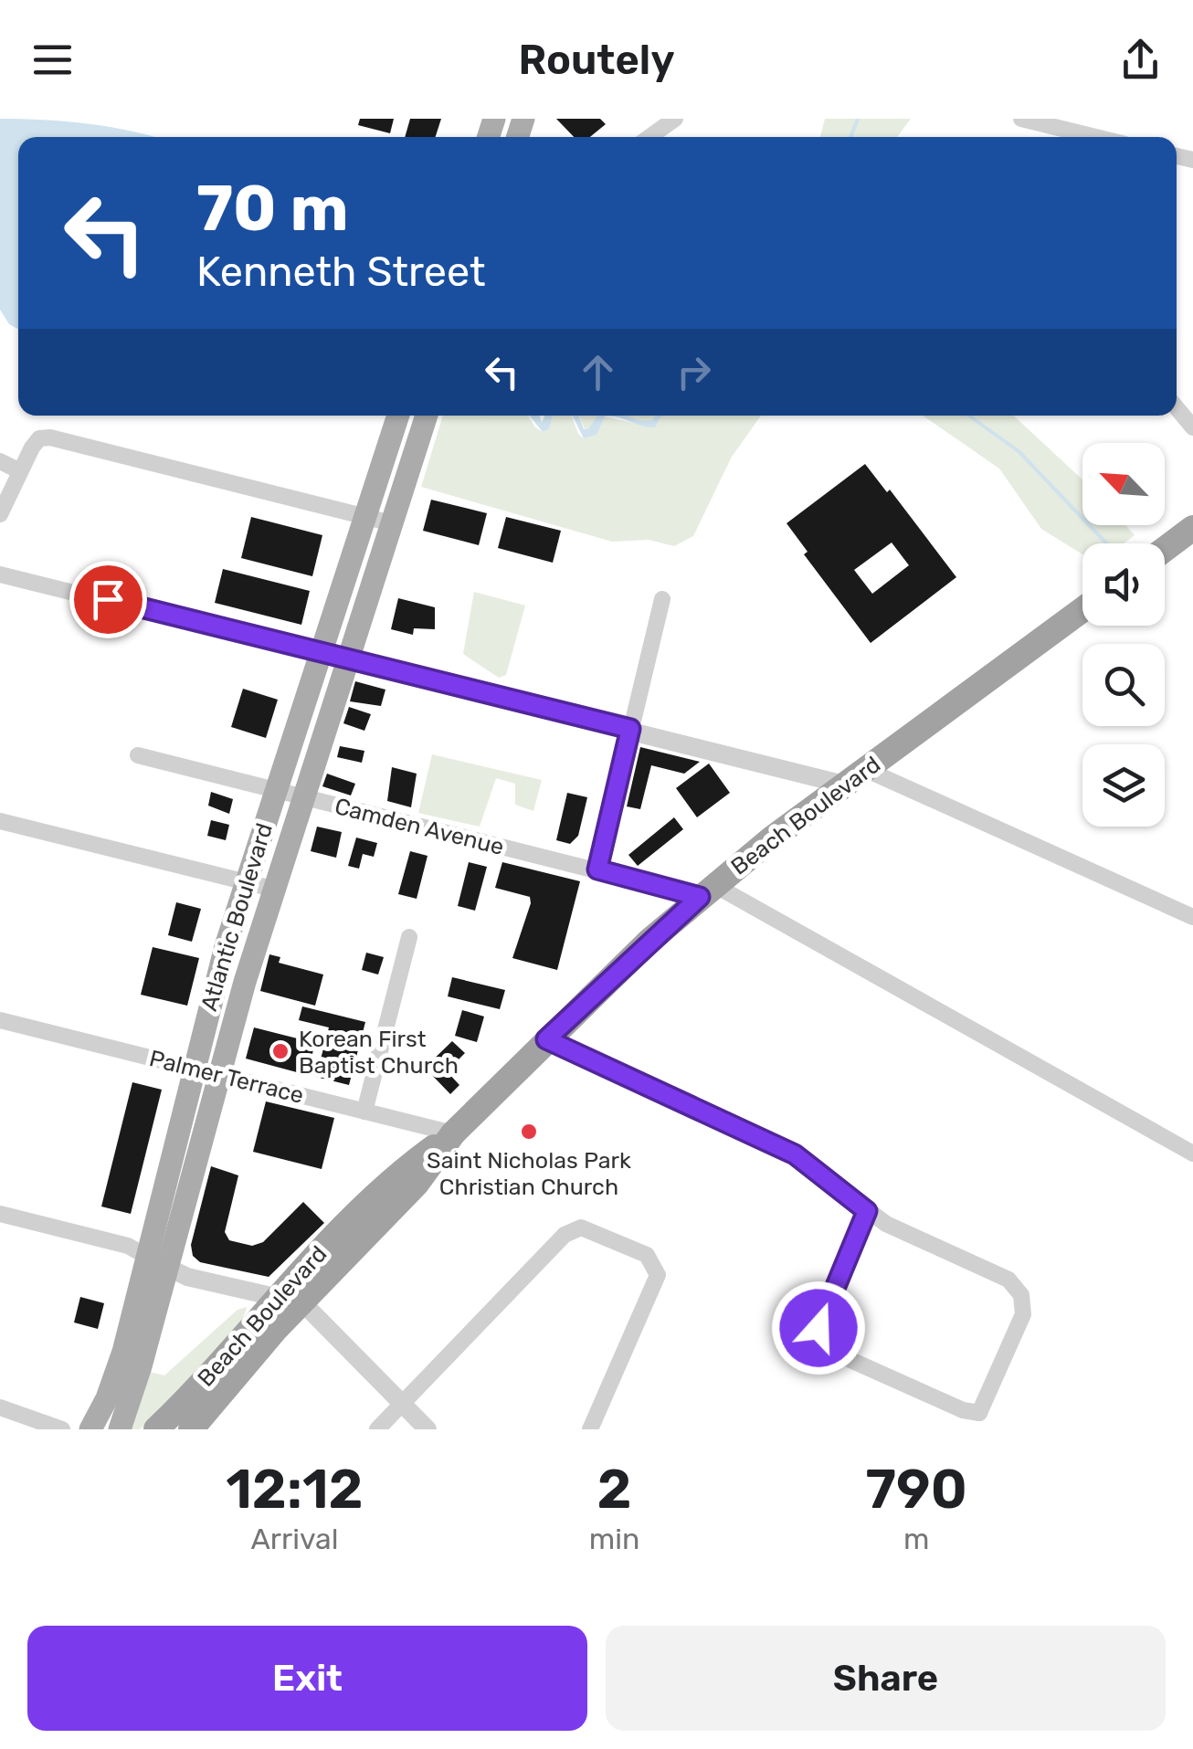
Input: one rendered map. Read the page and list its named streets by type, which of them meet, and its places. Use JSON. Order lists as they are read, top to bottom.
{
  "streets": {
    "highway": ["Beach Boulevard"],
    "main road": ["Atlantic Boulevard"],
    "street": ["Camden Avenue", "Palmer Terrace"]
  },
  "crossings": [
    ["Beach Boulevard", "Camden Avenue"],
    ["Beach Boulevard", "Palmer Terrace"],
    ["Camden Avenue", "Atlantic Boulevard"],
    ["Atlantic Boulevard", "Palmer Terrace"]
  ],
  "places": ["Korean First Baptist Church", "Saint Nicholas Park Christian Church"],
  "north": "top left",
  "page": {
    "header": "Routely",
    "turn": ["70 m", "Kenneth Street"],
    "eta": [
      "12:12",
      "Arrival",
      "2",
      "min",
      "790",
      "m"
    ],
    "buttons": ["Exit", "Share"]
  }
}
